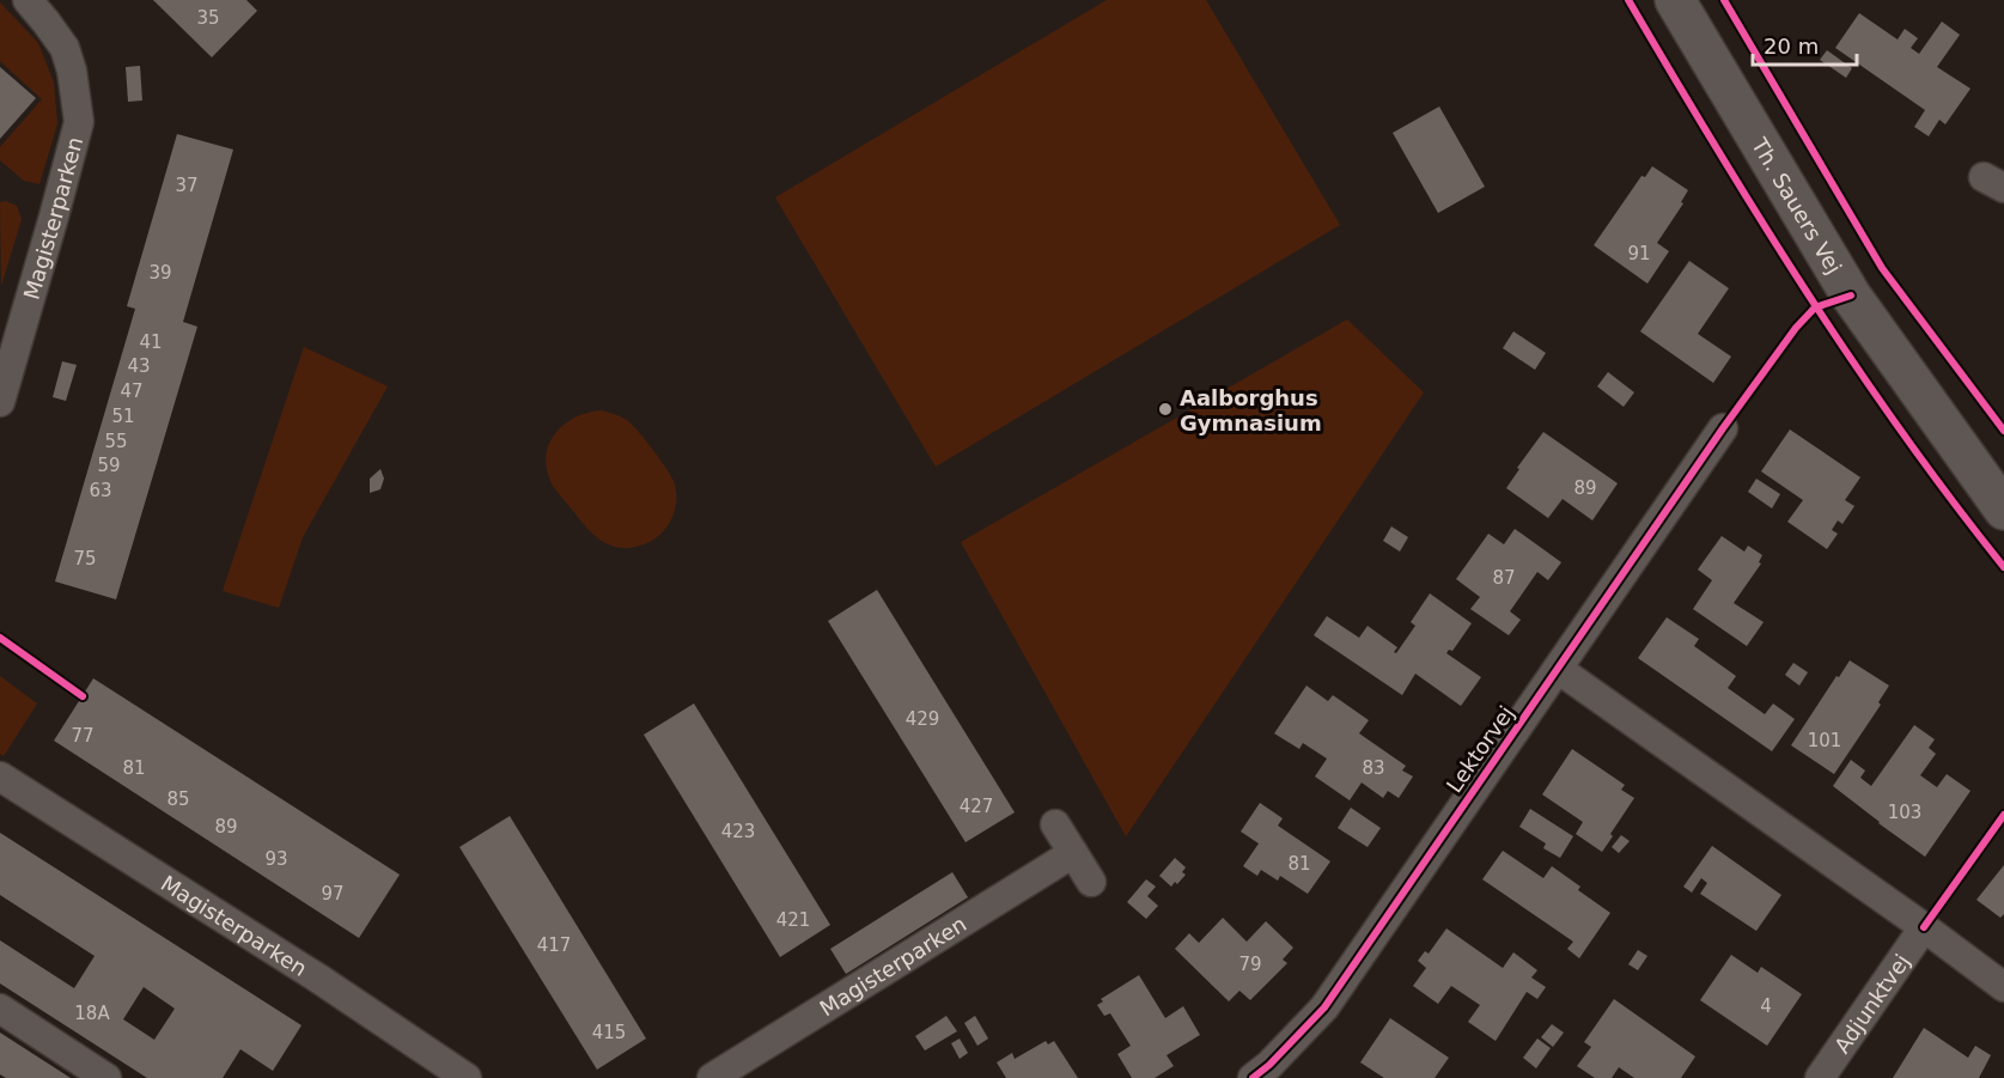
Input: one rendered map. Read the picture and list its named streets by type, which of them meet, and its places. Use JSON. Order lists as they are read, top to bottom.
{
  "streets": {
    "main road": ["Th. Sauers Vej"],
    "street": ["Magisterparken", "Lektorvej", "Adjunktvej"]
  },
  "places": ["Aalborghus Gymnasium"],
  "house_numbers": [
    "35",
    "37",
    "91",
    "39",
    "41",
    "43",
    "47",
    "51",
    "55",
    "59",
    "89",
    "63",
    "75",
    "87",
    "429",
    "77",
    "101",
    "81",
    "83",
    "85",
    "427",
    "103",
    "89",
    "423",
    "93",
    "81",
    "97",
    "421",
    "417",
    "79",
    "4",
    "18A",
    "415"
  ],
  "scale_bar": "20 m"
}
